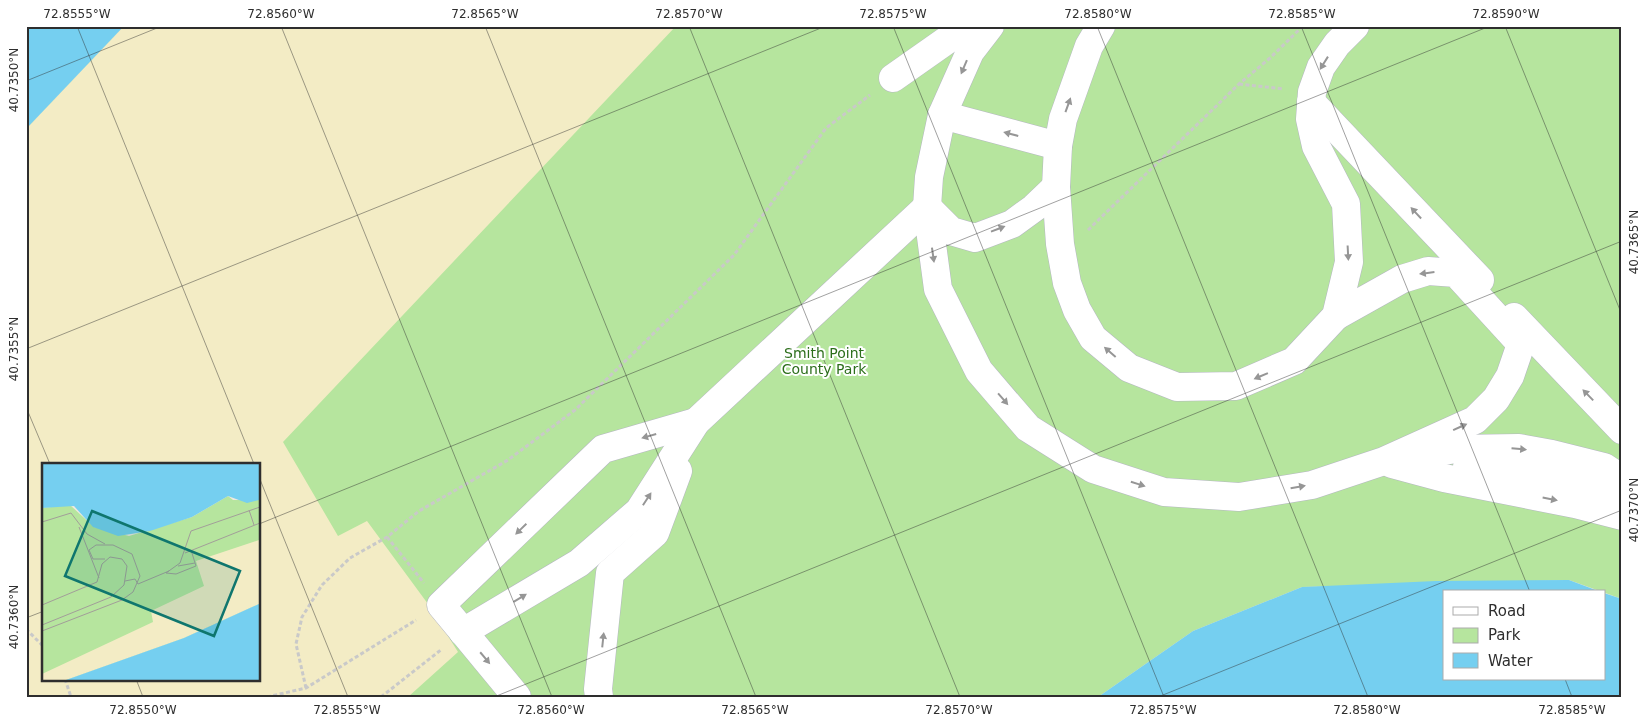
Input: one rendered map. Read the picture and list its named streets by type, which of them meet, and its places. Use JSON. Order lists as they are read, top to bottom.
{
  "parks": ["Smith Point County Park"],
  "legend": ["Road", "Park", "Water"],
  "coordinates": [
    "72.8555°W",
    "72.8560°W",
    "72.8565°W",
    "72.8570°W",
    "72.8575°W",
    "72.8580°W",
    "72.8585°W",
    "72.8590°W",
    "40.7350°N",
    "40.7365°N",
    "40.7355°N",
    "40.7370°N",
    "40.7360°N",
    "72.8550°W"
  ]
}
